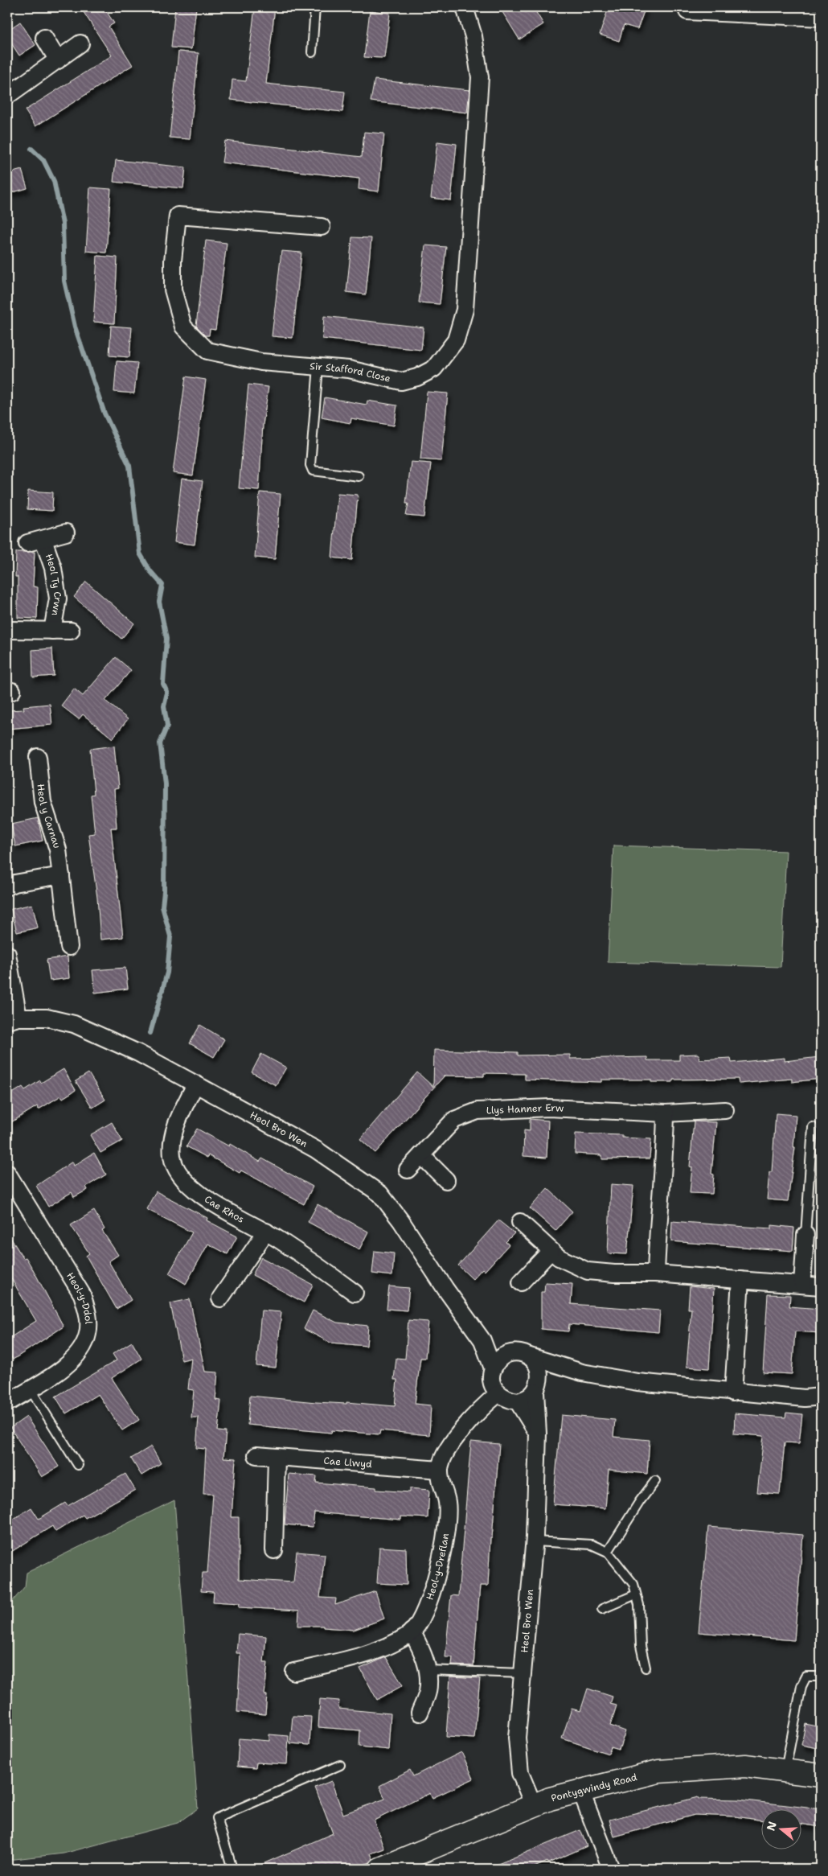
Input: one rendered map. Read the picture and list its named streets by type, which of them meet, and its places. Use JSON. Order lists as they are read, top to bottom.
{
  "streets": {
    "main road": ["Pontygwindy Road"],
    "street": [
      "Sir Stafford Close",
      "Heol Ty Crwn",
      "Heol y Carnau",
      "Llys Hanner Erw",
      "Heol Bro Wen",
      "Cae Rhos",
      "Heol-y-Ddol",
      "Cae Llwyd",
      "Heol-y-Dreflan"
    ]
  },
  "crossings": [
    ["Heol Bro Wen", "Cae Rhos"],
    ["Heol Bro Wen", "Pontygwindy Road"],
    ["Cae Llwyd", "Heol-y-Dreflan"]
  ],
  "north": "left"
}
